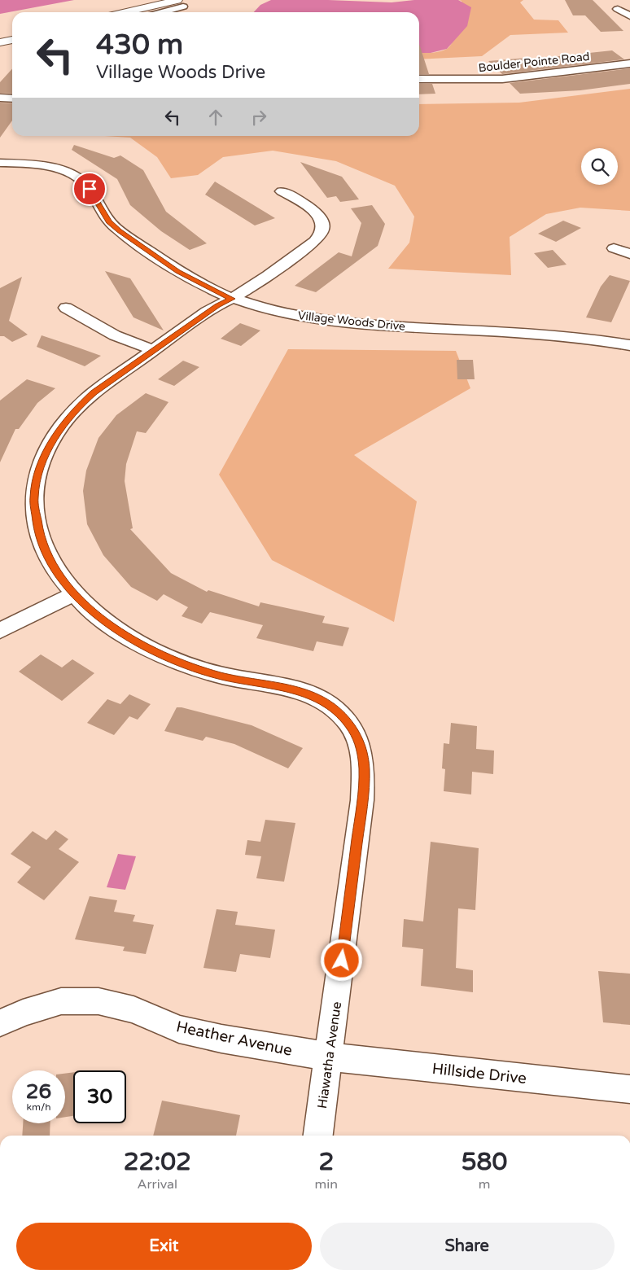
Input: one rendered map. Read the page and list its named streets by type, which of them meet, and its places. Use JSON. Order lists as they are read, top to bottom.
{
  "streets": {
    "street": [
      "Boulder Pointe Road",
      "Village Woods Drive",
      "Heather Avenue",
      "Hiawatha Avenue",
      "Hillside Drive"
    ]
  },
  "crossings": [
    ["Village Woods Drive", "Hiawatha Avenue"],
    ["Heather Avenue", "Hiawatha Avenue"],
    ["Heather Avenue", "Hillside Drive"],
    ["Hiawatha Avenue", "Hillside Drive"]
  ],
  "page": {
    "turn": ["430 m", "Village Woods Drive"],
    "speed": "26 km/h",
    "limit": "30",
    "eta": [
      "22:02",
      "Arrival",
      "2",
      "min",
      "580",
      "m"
    ],
    "buttons": ["Exit", "Share"]
  }
}
